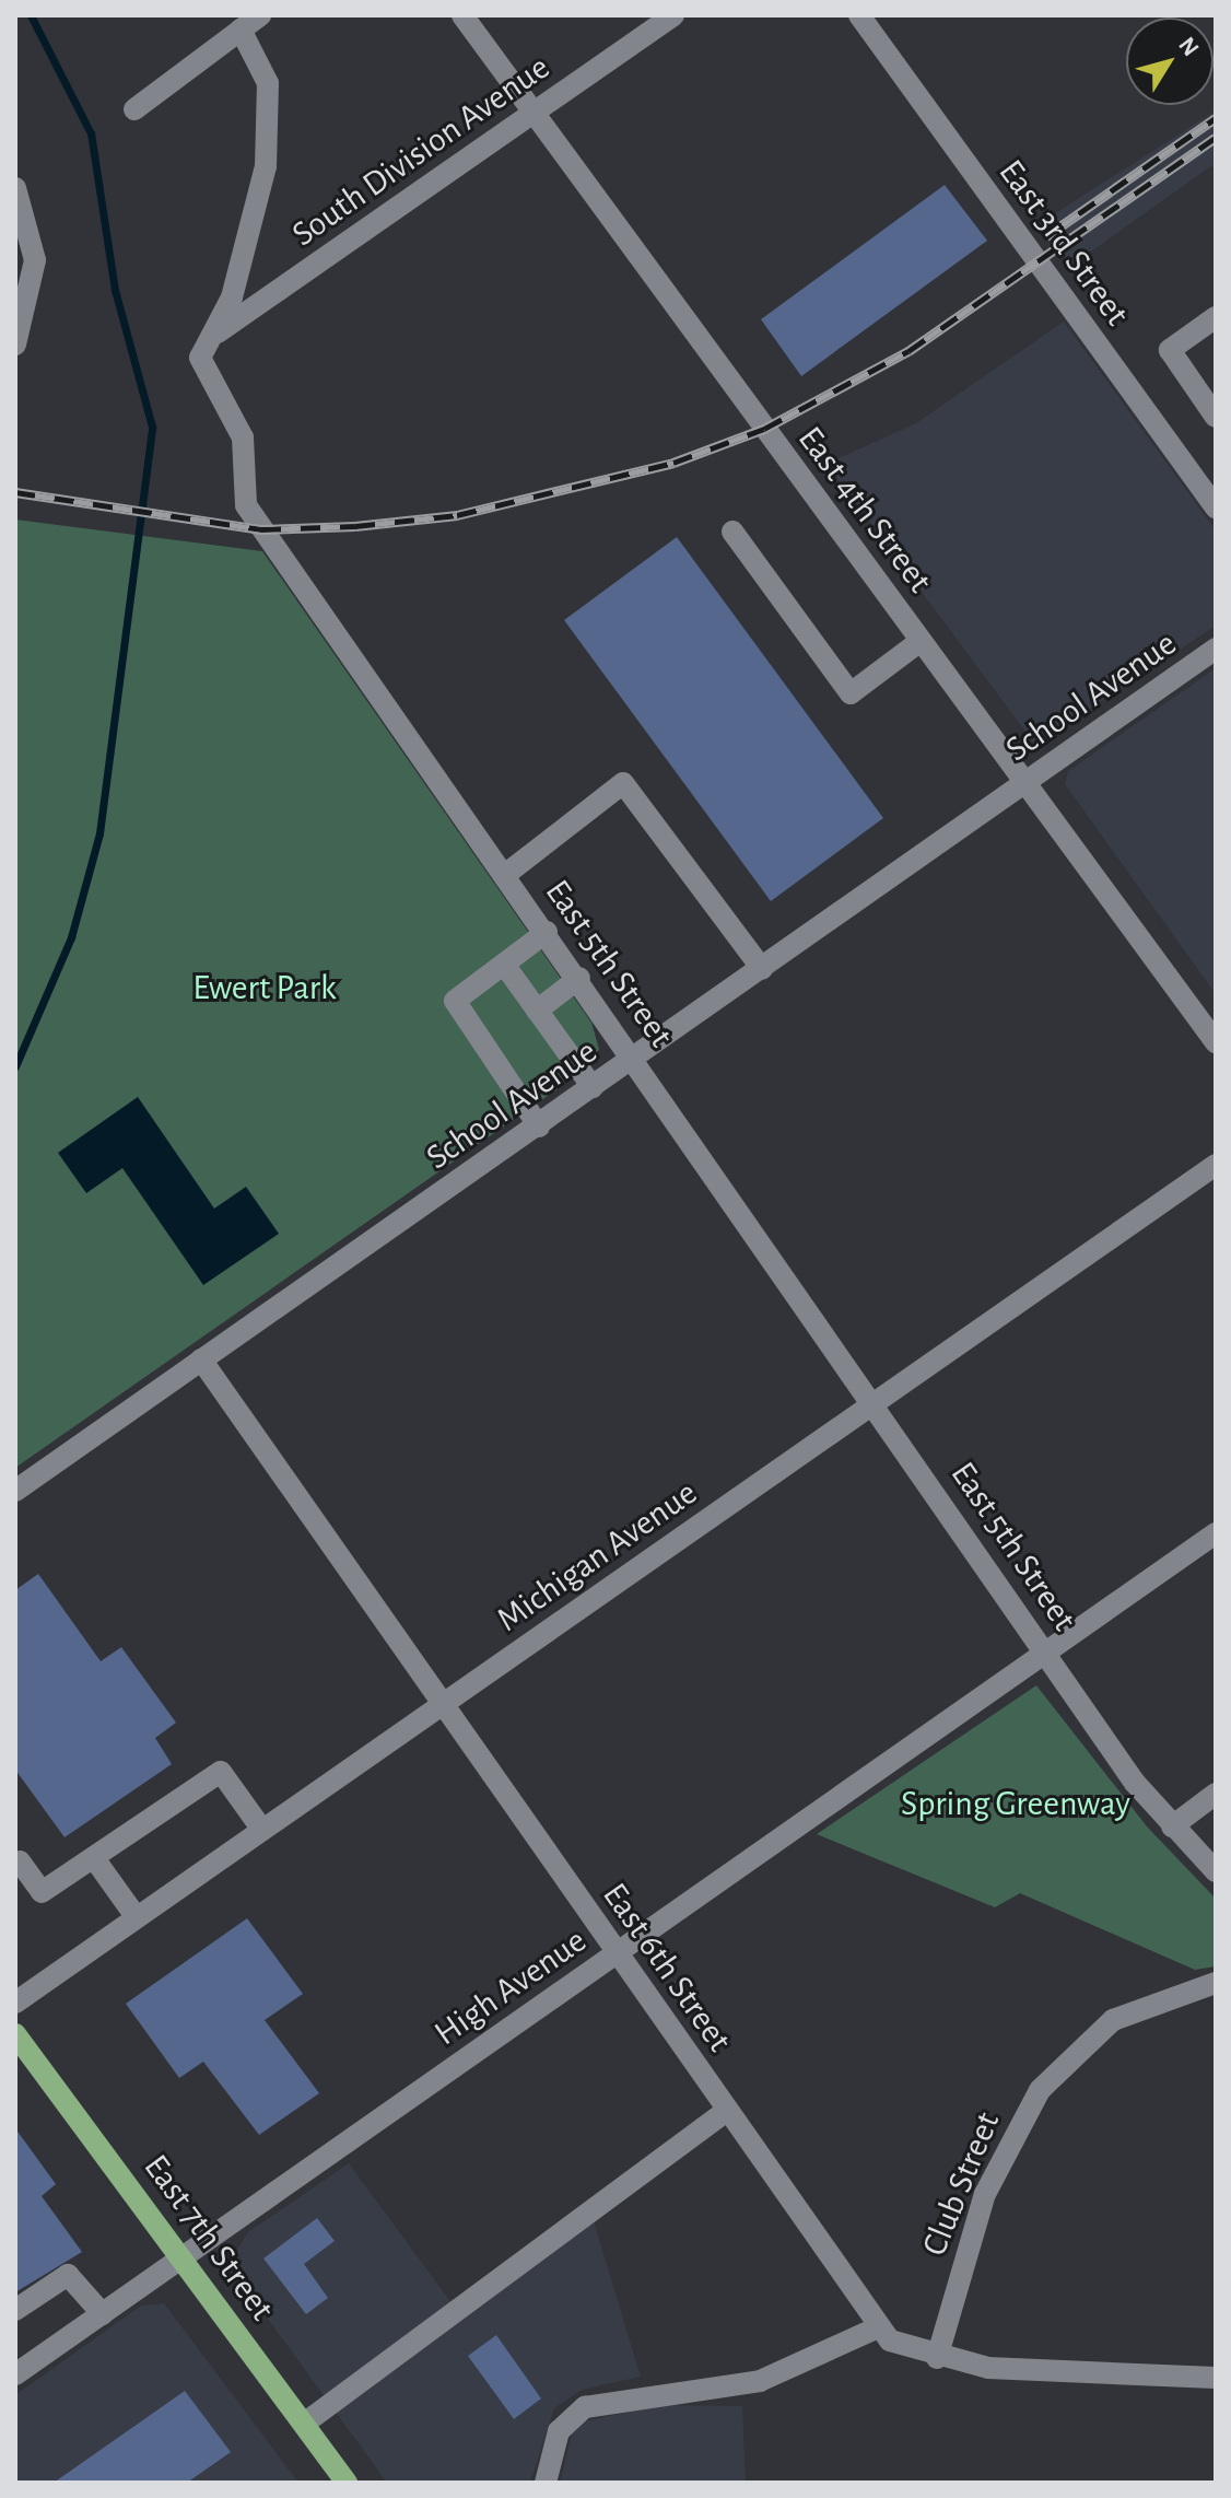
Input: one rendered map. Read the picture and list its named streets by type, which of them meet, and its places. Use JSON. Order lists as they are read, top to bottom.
{
  "streets": {
    "main road": ["East 7th Street"],
    "street": [
      "South Division Avenue",
      "East 3rd Street",
      "East 4th Street",
      "School Avenue",
      "East 5th Street",
      "Michigan Avenue",
      "East 6th Street",
      "High Avenue",
      "Club Street"
    ]
  },
  "crossings": [
    ["South Division Avenue", "East 4th Street"],
    ["South Division Avenue", "East 5th Street"],
    ["East 4th Street", "School Avenue"],
    ["School Avenue", "East 5th Street"],
    ["School Avenue", "East 6th Street"],
    ["East 5th Street", "Michigan Avenue"],
    ["East 5th Street", "High Avenue"],
    ["Michigan Avenue", "East 6th Street"],
    ["East 6th Street", "High Avenue"],
    ["East 6th Street", "Club Street"],
    ["High Avenue", "East 7th Street"]
  ],
  "parks": ["Ewert Park", "Spring Greenway"],
  "north": "top right"
}
